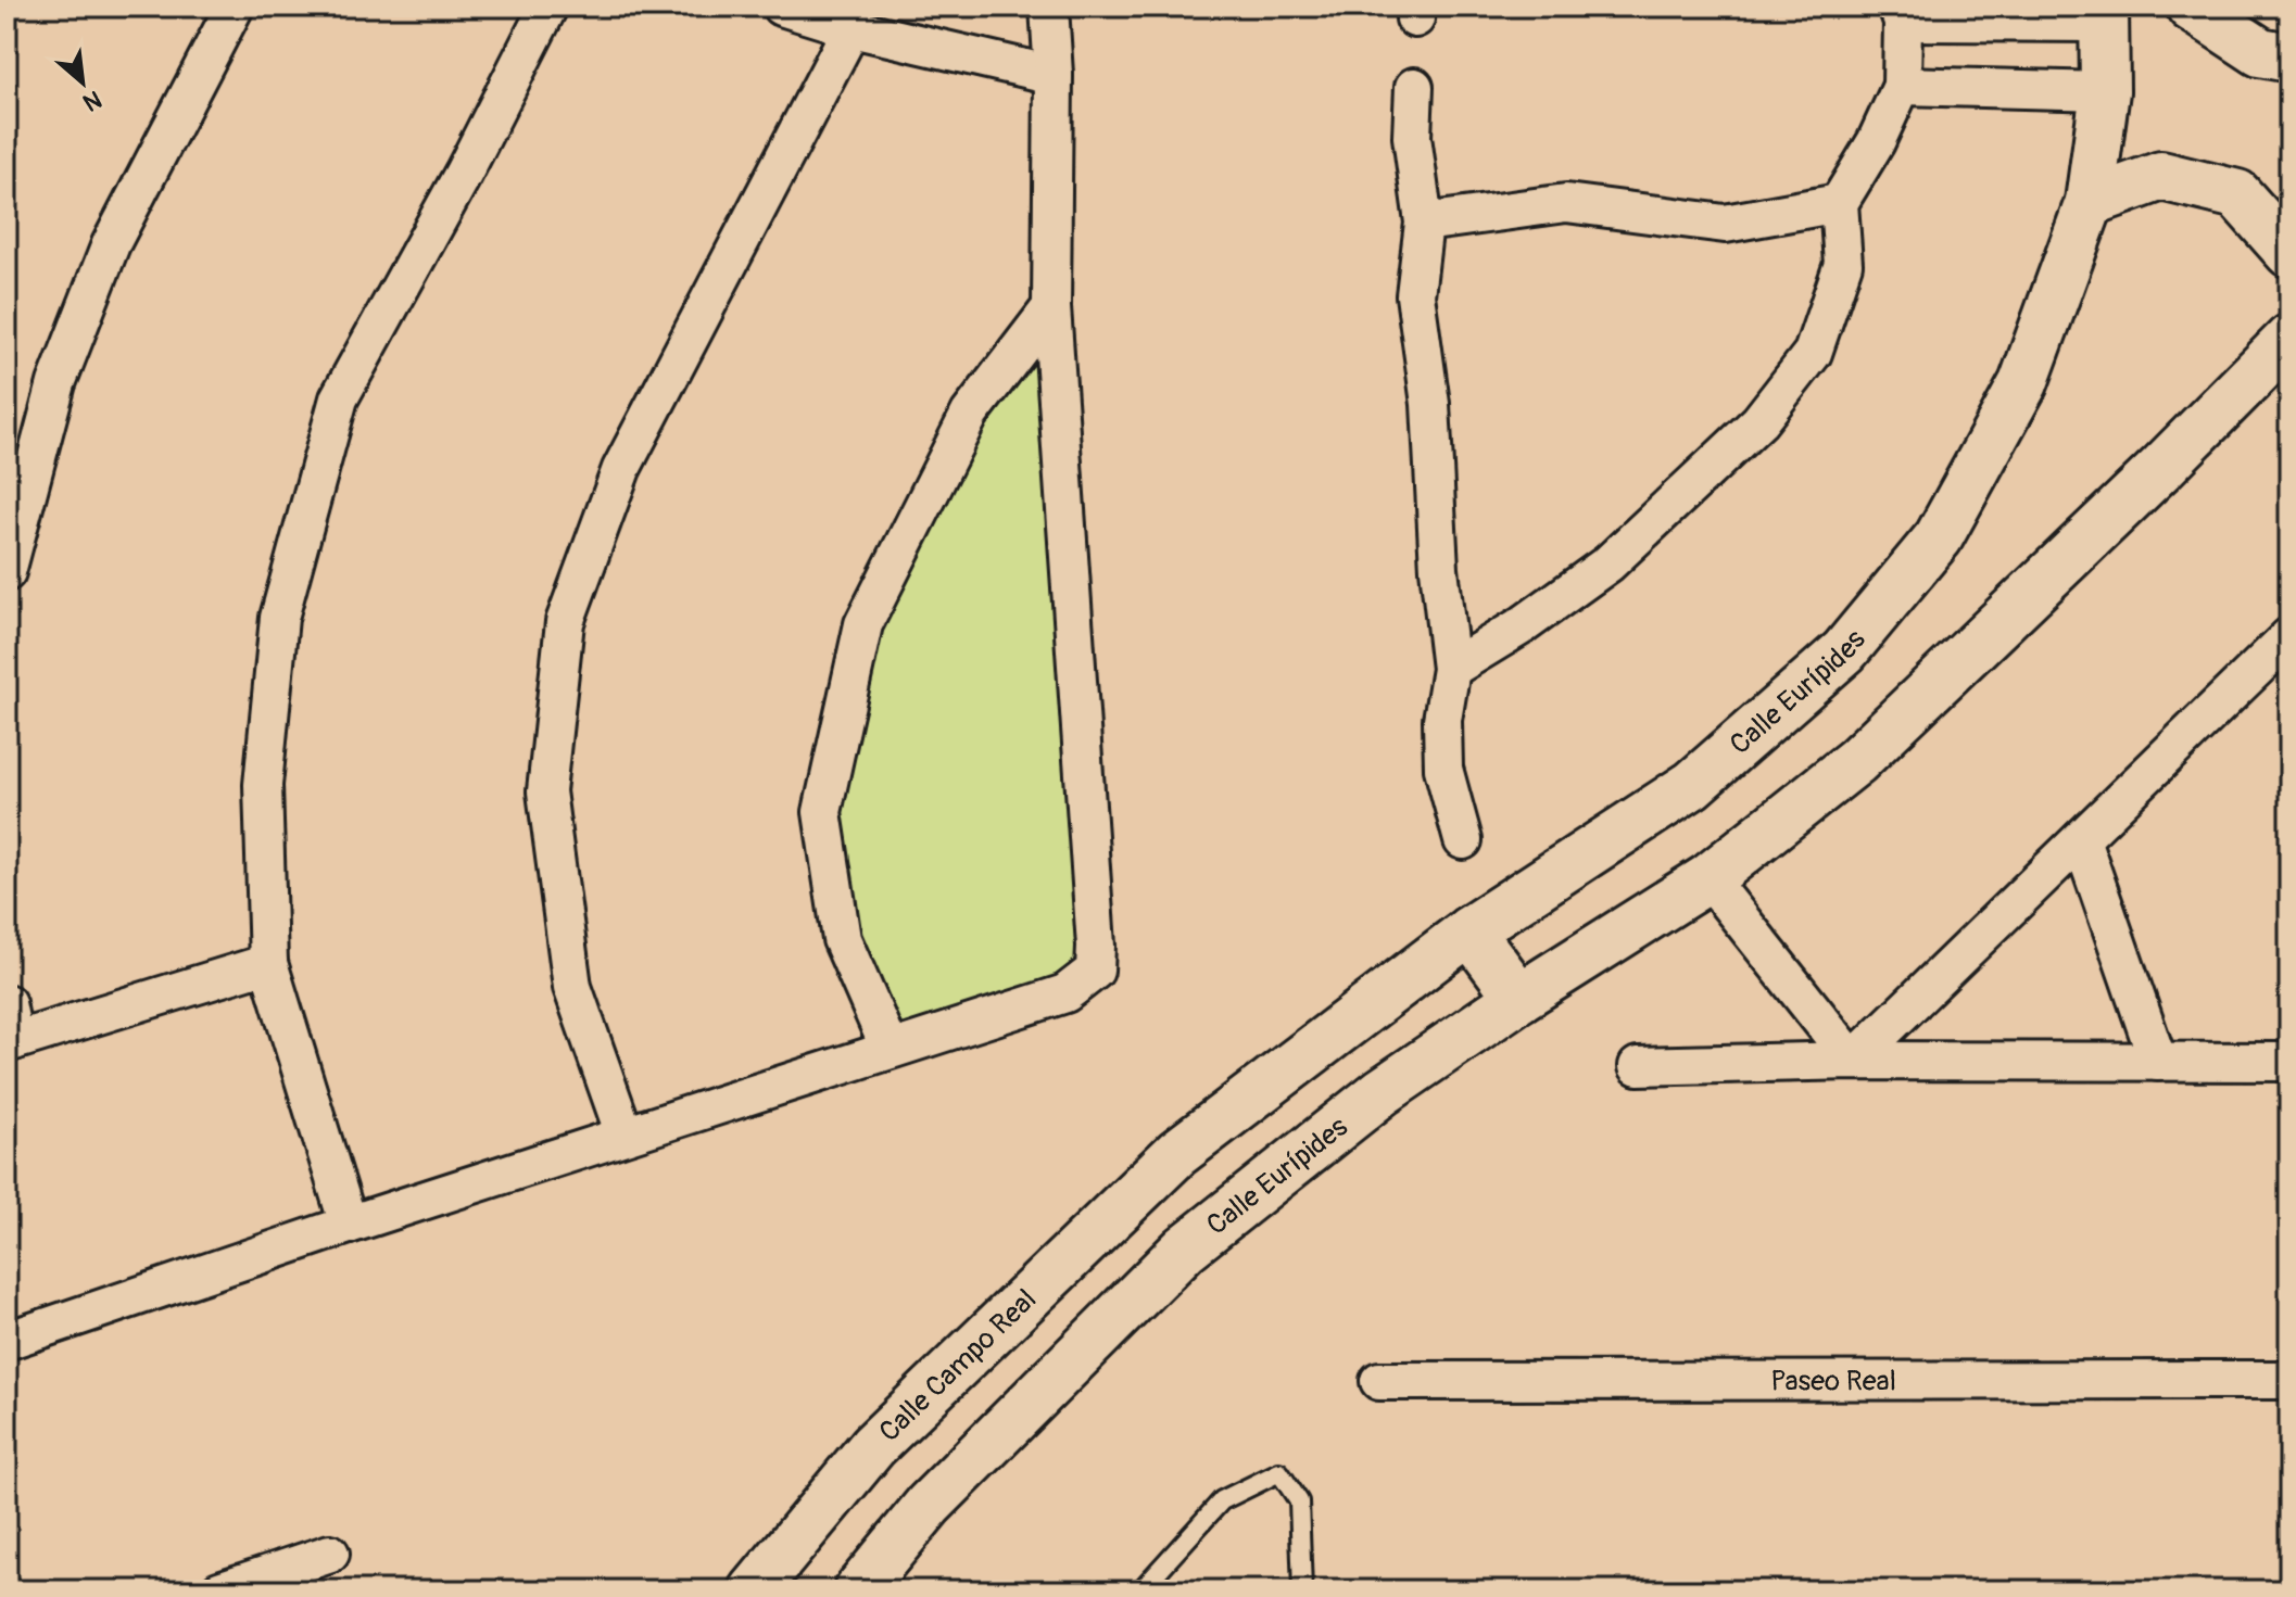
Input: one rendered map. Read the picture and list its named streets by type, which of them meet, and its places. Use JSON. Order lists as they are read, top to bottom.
{
  "streets": {
    "street": ["Calle Eurípides", "Calle Campo Real", "Paseo Real"]
  },
  "crossings": [
    ["Calle Eurípides", "Calle Campo Real"]
  ],
  "north": "bottom right"
}
